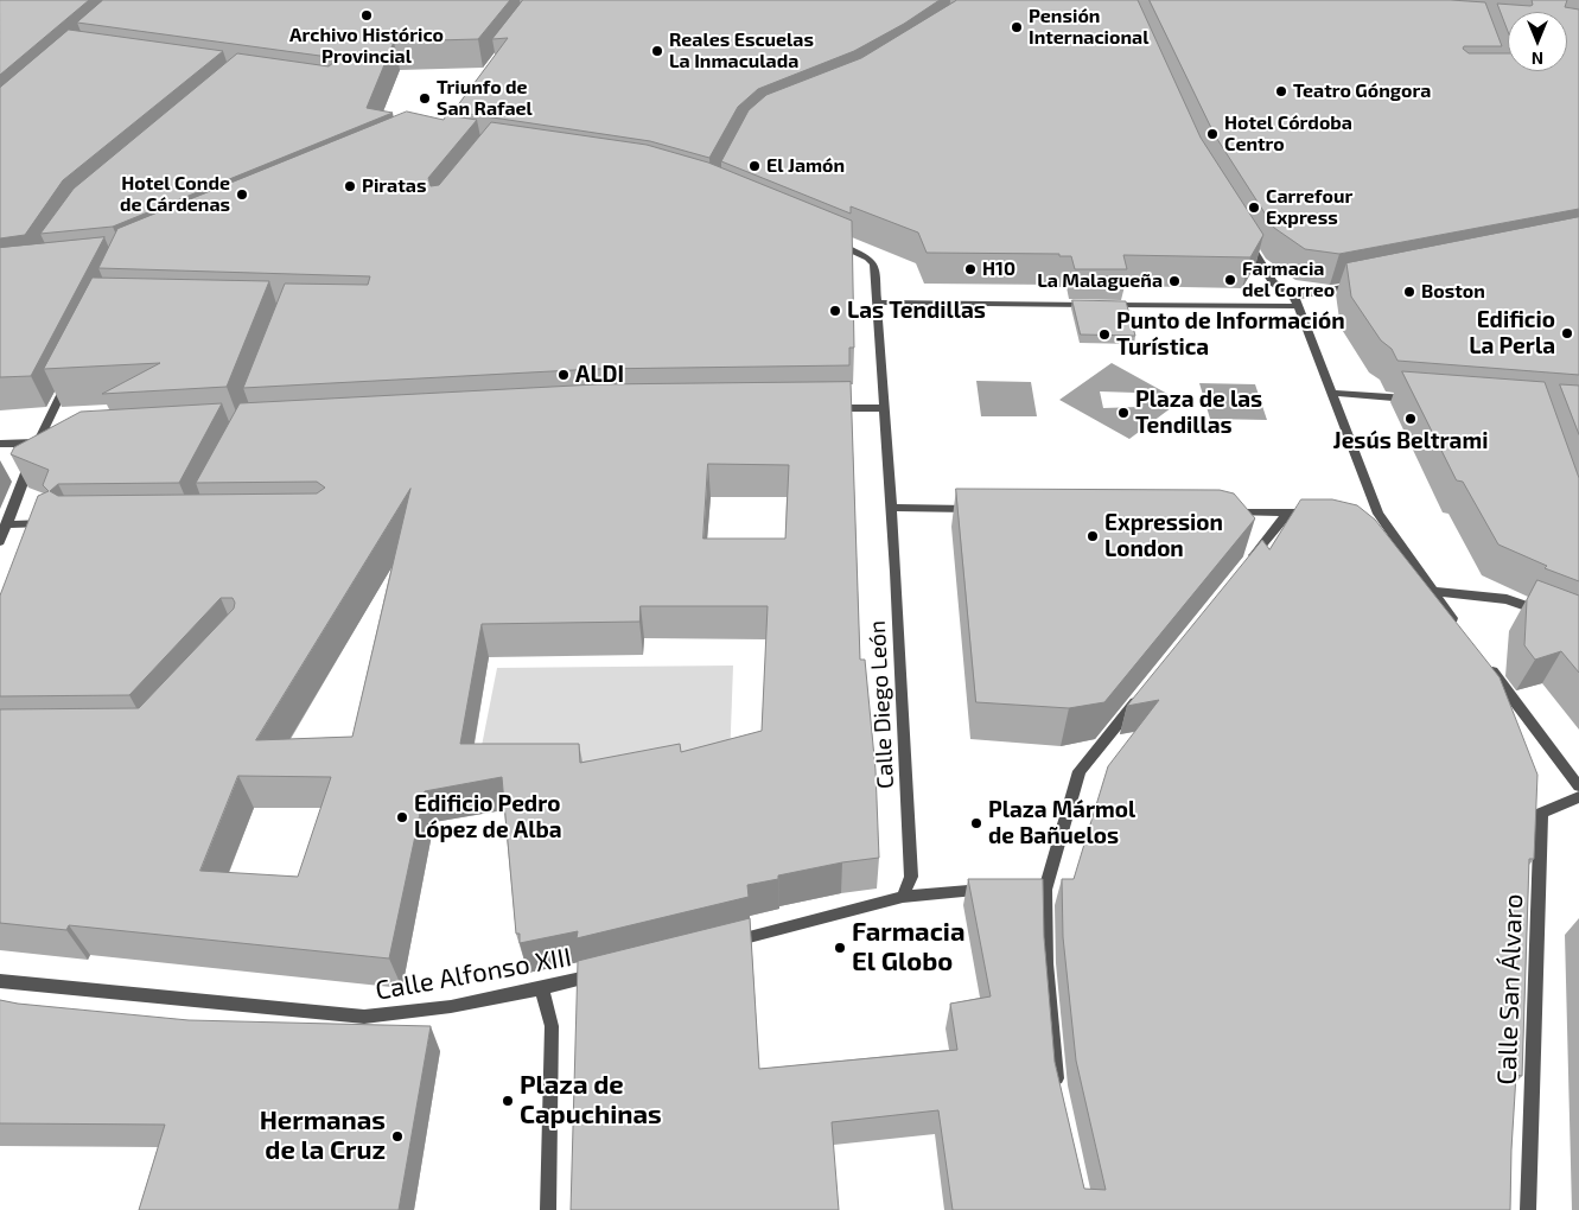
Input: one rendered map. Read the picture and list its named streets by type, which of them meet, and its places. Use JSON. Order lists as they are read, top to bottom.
{
  "streets": {
    "street": ["Calle Diego León", "Calle Alfonso XIII", "Calle San Álvaro"]
  },
  "places": [
    "Archivo Histórico Provincial",
    "Pensión Internacional",
    "Reales Escuelas La Inmaculada",
    "Teatro Góngora",
    "Triunfo de San Rafael",
    "Hotel Córdoba Centro",
    "El Jamón",
    "Piratas",
    "Hotel Conde de Cárdenas",
    "Carrefour Express",
    "H10",
    "Farmacia del Correo",
    "La Malagueña",
    "Boston",
    "Las Tendillas",
    "Edificio La Perla",
    "Punto de Información Turística",
    "ALDI",
    "Plaza de las Tendillas",
    "Jesús Beltrami",
    "Expression London",
    "Edificio Pedro López de Alba",
    "Plaza Mármol de Bañuelos",
    "Farmacia El Globo",
    "Plaza de Capuchinas",
    "Hermanas de la Cruz"
  ],
  "north": "bottom"
}
